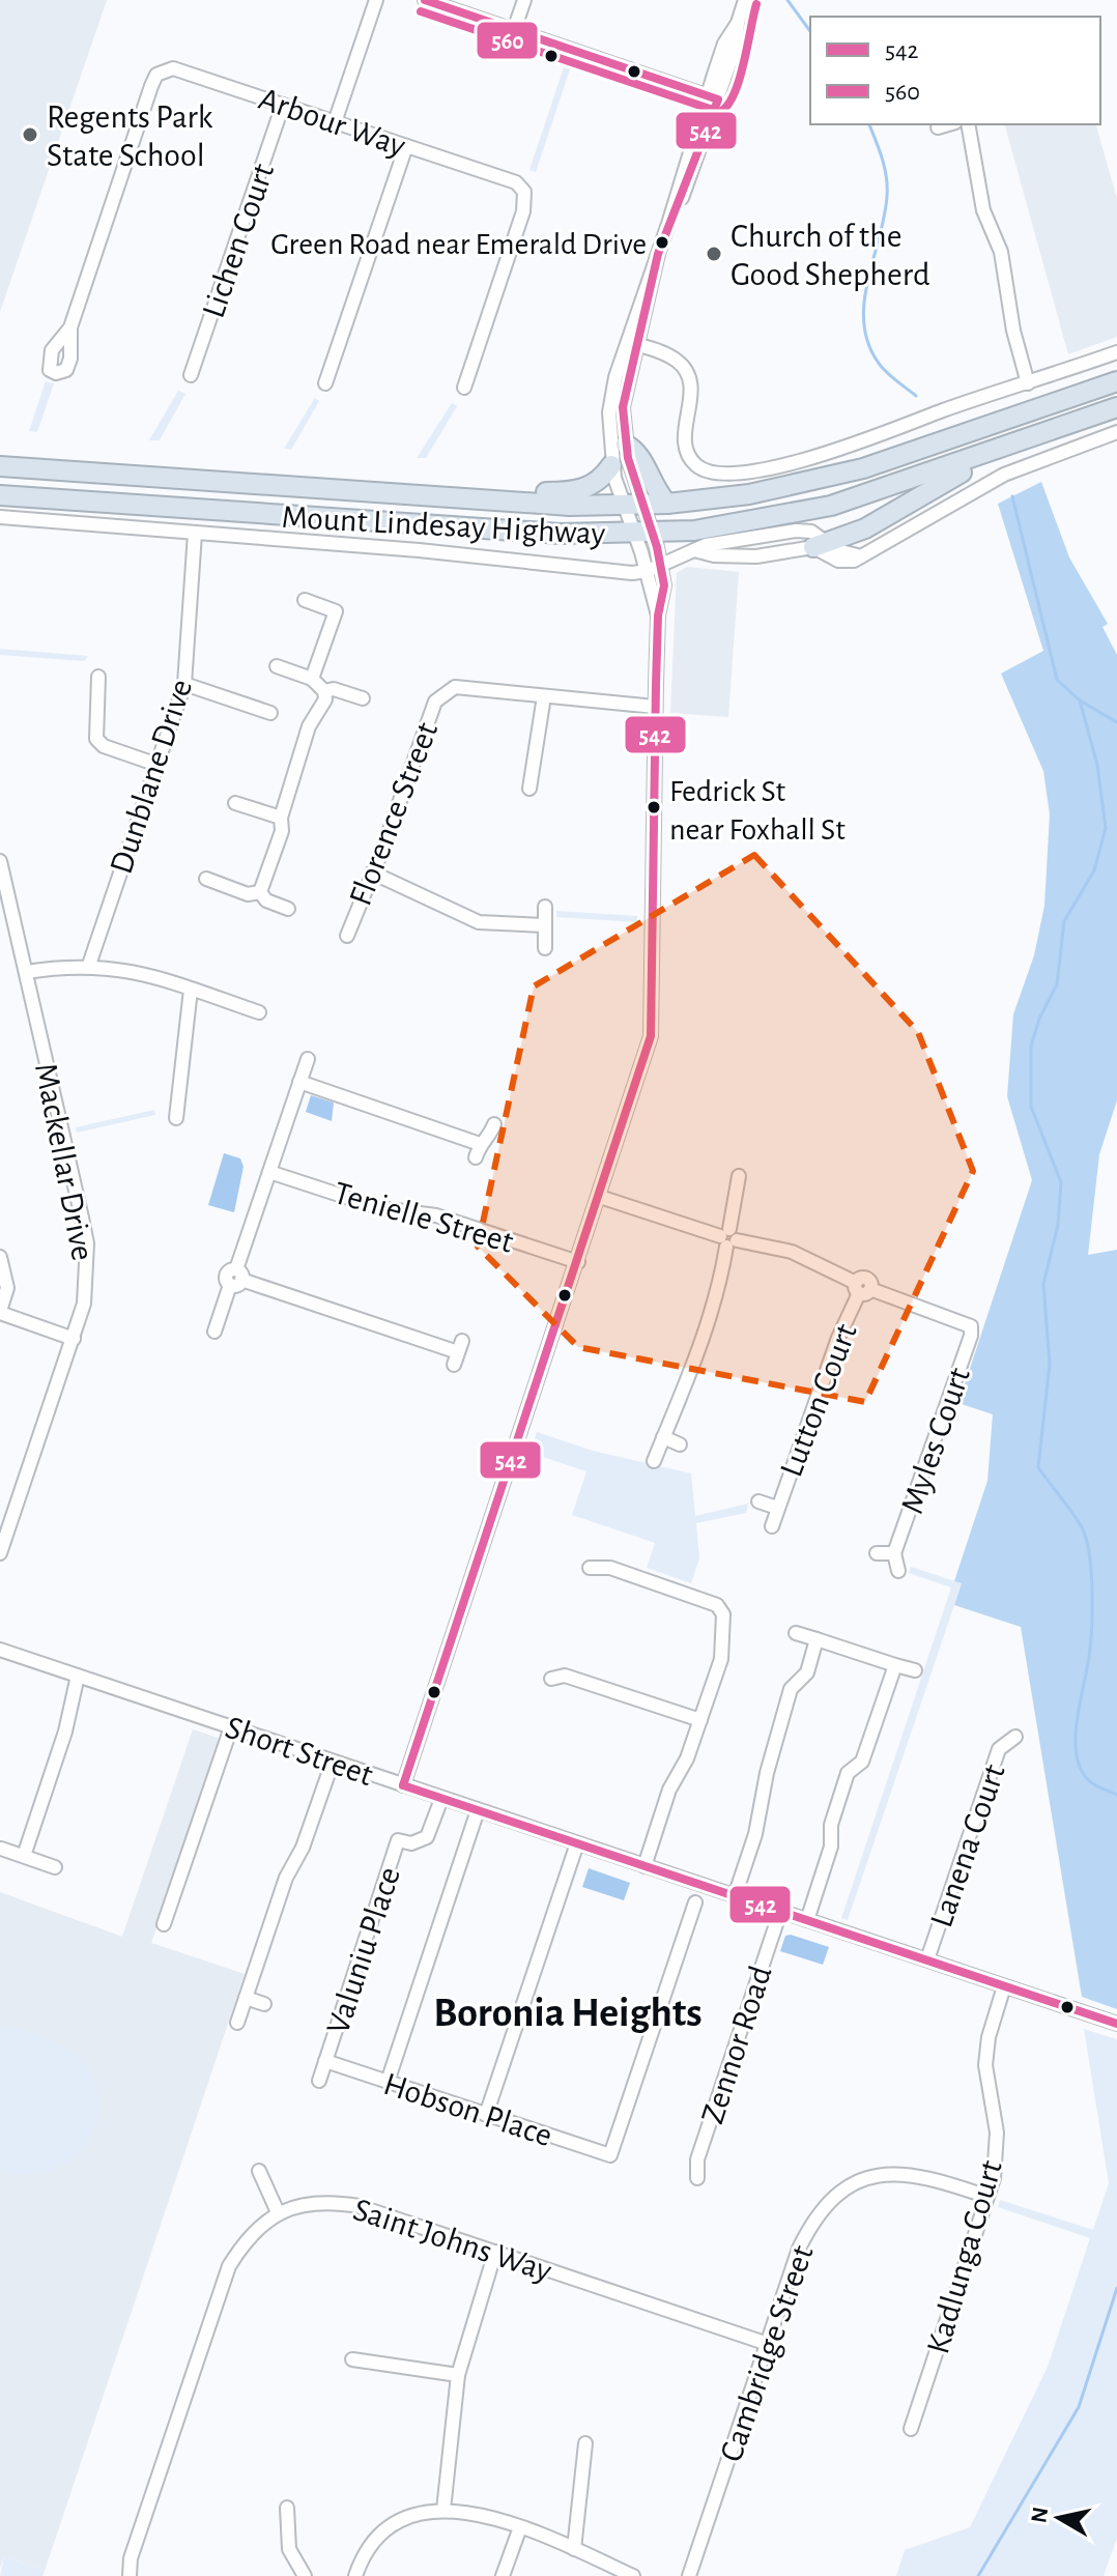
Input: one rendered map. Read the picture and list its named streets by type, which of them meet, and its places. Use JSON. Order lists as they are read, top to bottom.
{
  "streets": {
    "highway": ["Mount Lindesay Highway"],
    "street": [
      "Arbour Way",
      "Lichen Court",
      "Dunblane Drive",
      "Florence Street",
      "Mackellar Drive",
      "Tenielle Street",
      "Lutton Court",
      "Myles Court",
      "Short Street",
      "Lanena Court",
      "Valuniu Place",
      "Zennor Road",
      "Hobson Place",
      "Saint Johns Way",
      "Kadlunga Court",
      "Cambridge Street"
    ]
  },
  "crossings": [
    ["Arbour Way", "Lichen Court"],
    ["Lutton Court", "Myles Court"],
    ["Short Street", "Lanena Court"],
    ["Short Street", "Valuniu Place"],
    ["Short Street", "Zennor Road"],
    ["Short Street", "Kadlunga Court"],
    ["Valuniu Place", "Hobson Place"],
    ["Saint Johns Way", "Cambridge Street"],
    ["Kadlunga Court", "Cambridge Street"]
  ],
  "districts": ["Boronia Heights"],
  "places": [
    "Regents Park State School",
    "Green Road near Emerald Drive",
    "Church of the Good Shepherd",
    "Fedrick St near Foxhall St"
  ],
  "lines": ["transit line 542", "transit line 560"],
  "legend": ["542", "560"],
  "north": "left"
}
